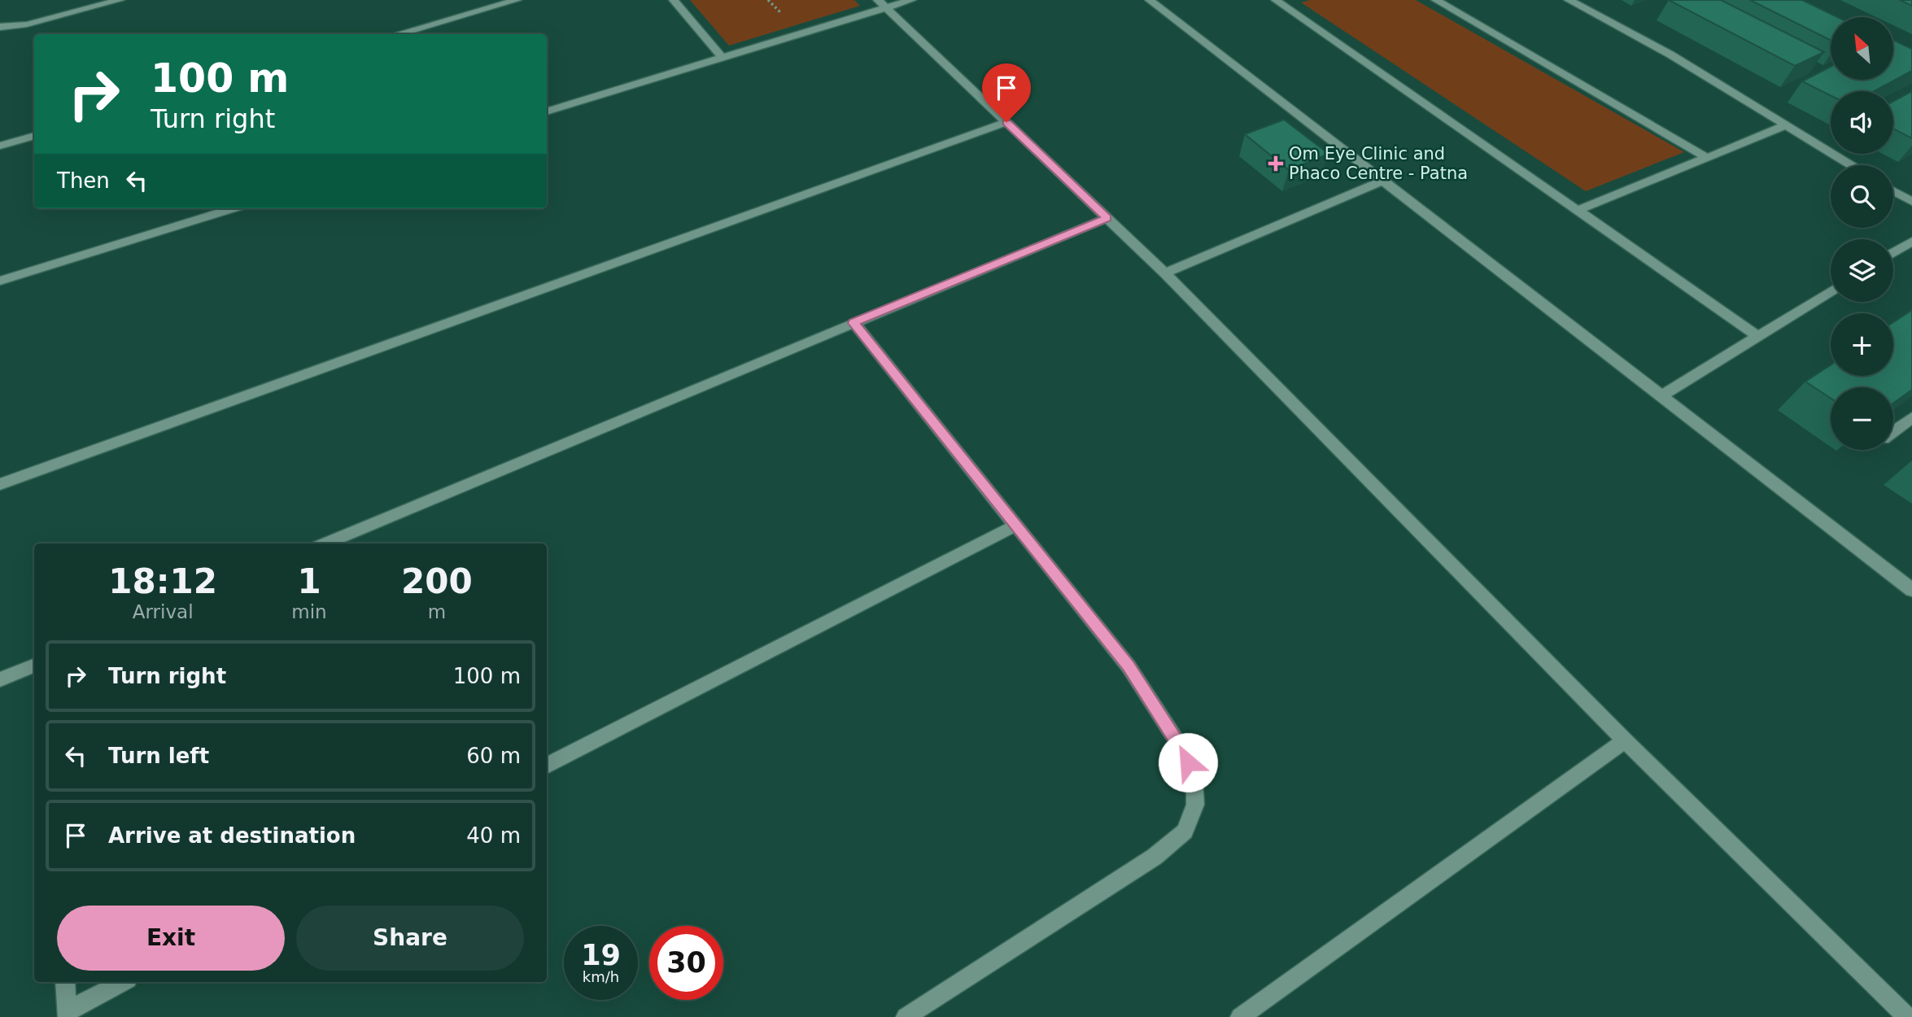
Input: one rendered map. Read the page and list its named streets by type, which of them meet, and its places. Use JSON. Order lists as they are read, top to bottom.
{
  "places": {
    "health": ["Om Eye Clinic and Phaco Centre - Patna"]
  },
  "north": "top left",
  "page": {
    "map_buttons": ["+", "−"],
    "turn": ["100 m", "Turn right"],
    "then": "Then",
    "eta": [
      "18:12",
      "Arrival",
      "1",
      "min",
      "200",
      "m"
    ],
    "list": [
      {
        "name": "Turn right",
        "value": "100 m"
      },
      {
        "name": "Turn left",
        "value": "60 m"
      },
      {
        "name": "Arrive at destination",
        "value": "40 m"
      }
    ],
    "buttons": ["Exit", "Share"],
    "speed": "19 km/h",
    "limit": "30"
  }
}
